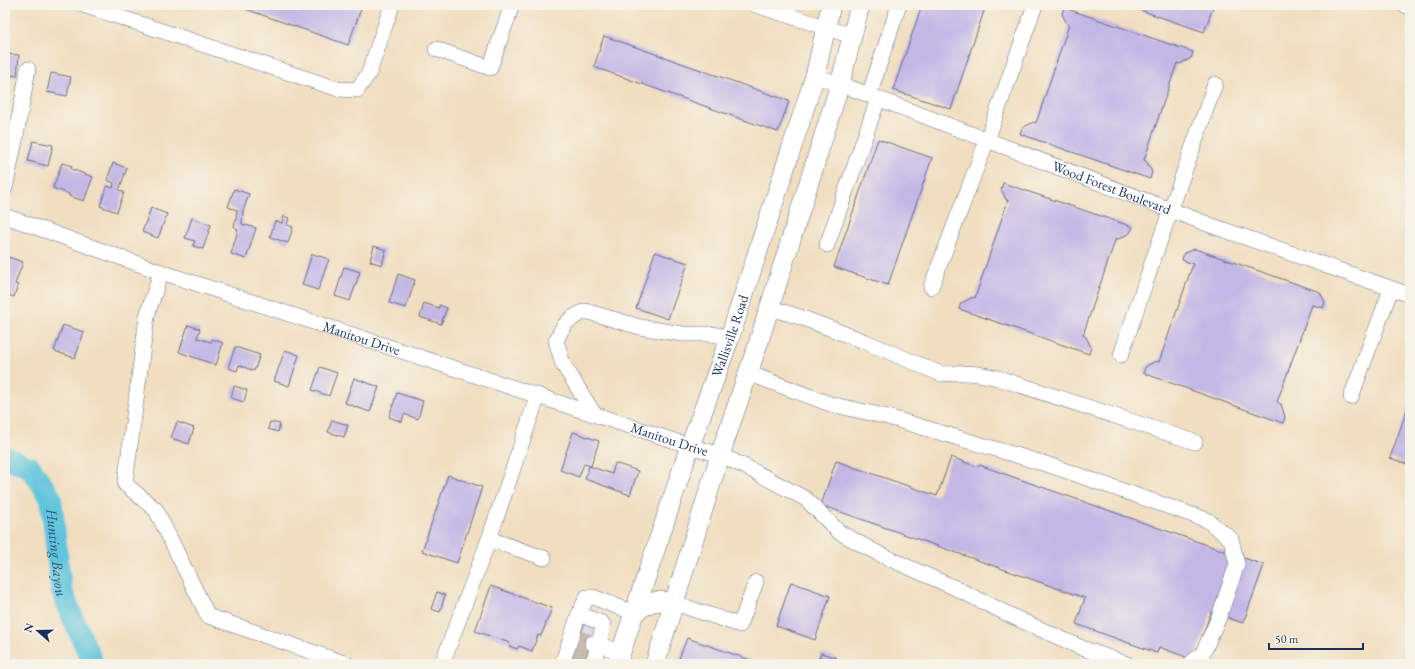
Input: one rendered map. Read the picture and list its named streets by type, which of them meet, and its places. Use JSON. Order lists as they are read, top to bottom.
{
  "streets": {
    "main road": ["Wallisville Road"],
    "street": ["Wood Forest Boulevard", "Manitou Drive"]
  },
  "crossings": [
    ["Wood Forest Boulevard", "Wallisville Road"],
    ["Wallisville Road", "Manitou Drive"]
  ],
  "water": ["Hunting Bayou"],
  "scale_bar": "50 m",
  "north": "left"
}
